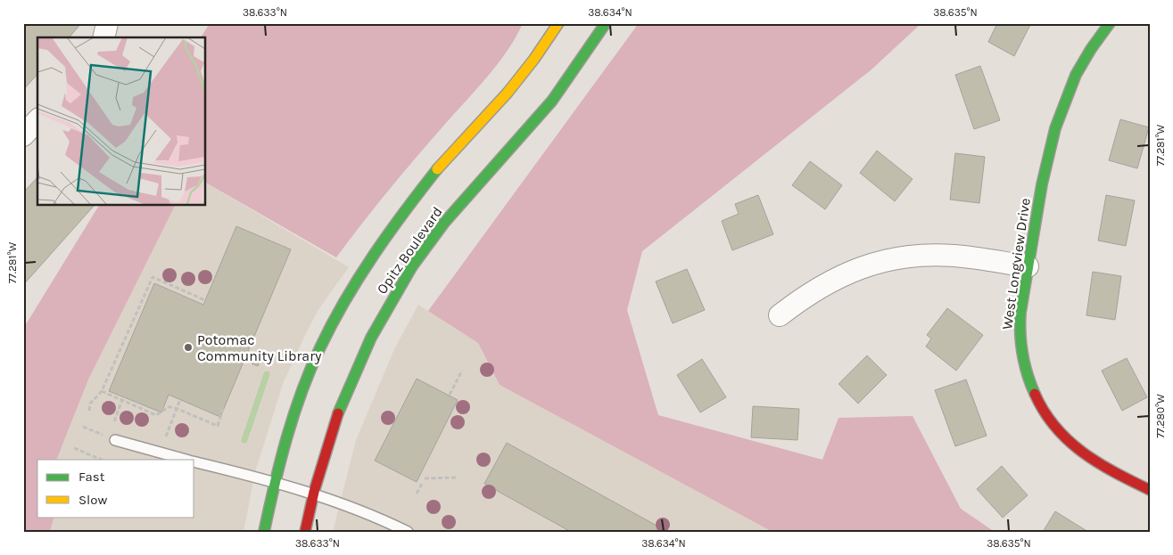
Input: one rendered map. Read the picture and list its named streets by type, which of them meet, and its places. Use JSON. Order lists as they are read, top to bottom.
{
  "streets": {
    "main road": ["Opitz Boulevard", "West Longview Drive"]
  },
  "places": ["Potomac Community Library"],
  "legend": ["Fast", "Slow"],
  "coordinates": [
    "38.633°N",
    "38.634°N",
    "38.635°N",
    "77.281°W",
    "77.280°W"
  ]
}
